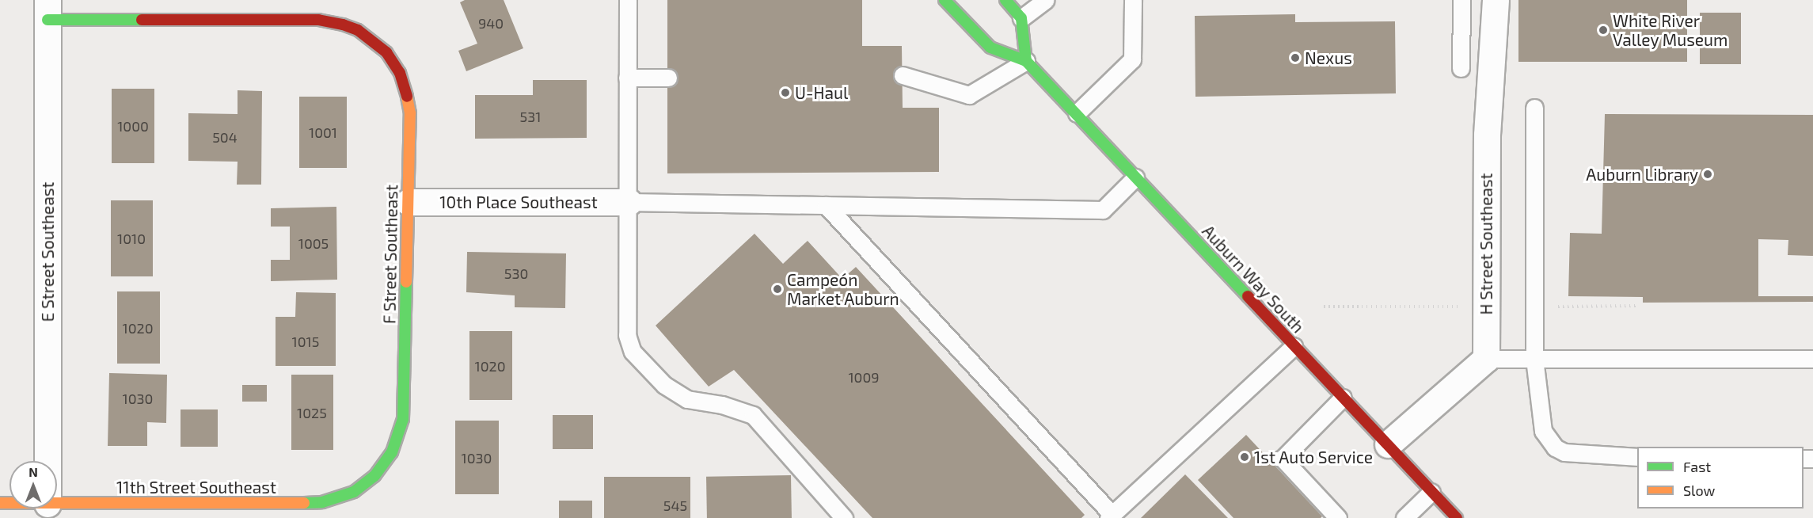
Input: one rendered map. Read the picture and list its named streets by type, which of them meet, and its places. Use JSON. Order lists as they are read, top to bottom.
{
  "streets": {
    "street": [
      "10th Place Southeast",
      "H Street Southeast",
      "E Street Southeast",
      "F Street Southeast",
      "Auburn Way South",
      "11th Street Southeast"
    ]
  },
  "crossings": [
    ["10th Place Southeast", "F Street Southeast"],
    ["E Street Southeast", "F Street Southeast"],
    ["F Street Southeast", "11th Street Southeast"]
  ],
  "places": [
    "White River Valley Museum",
    "Nexus",
    "U-Haul",
    "Auburn Library",
    "Campeón Market Auburn",
    "1st Auto Service"
  ],
  "house_numbers": [
    "940",
    "531",
    "1000",
    "1001",
    "504",
    "1010",
    "1005",
    "530",
    "1020",
    "1015",
    "1020",
    "1009",
    "1030",
    "1025",
    "1030",
    "545"
  ],
  "legend": ["Fast", "Slow"],
  "north": "top"
}
